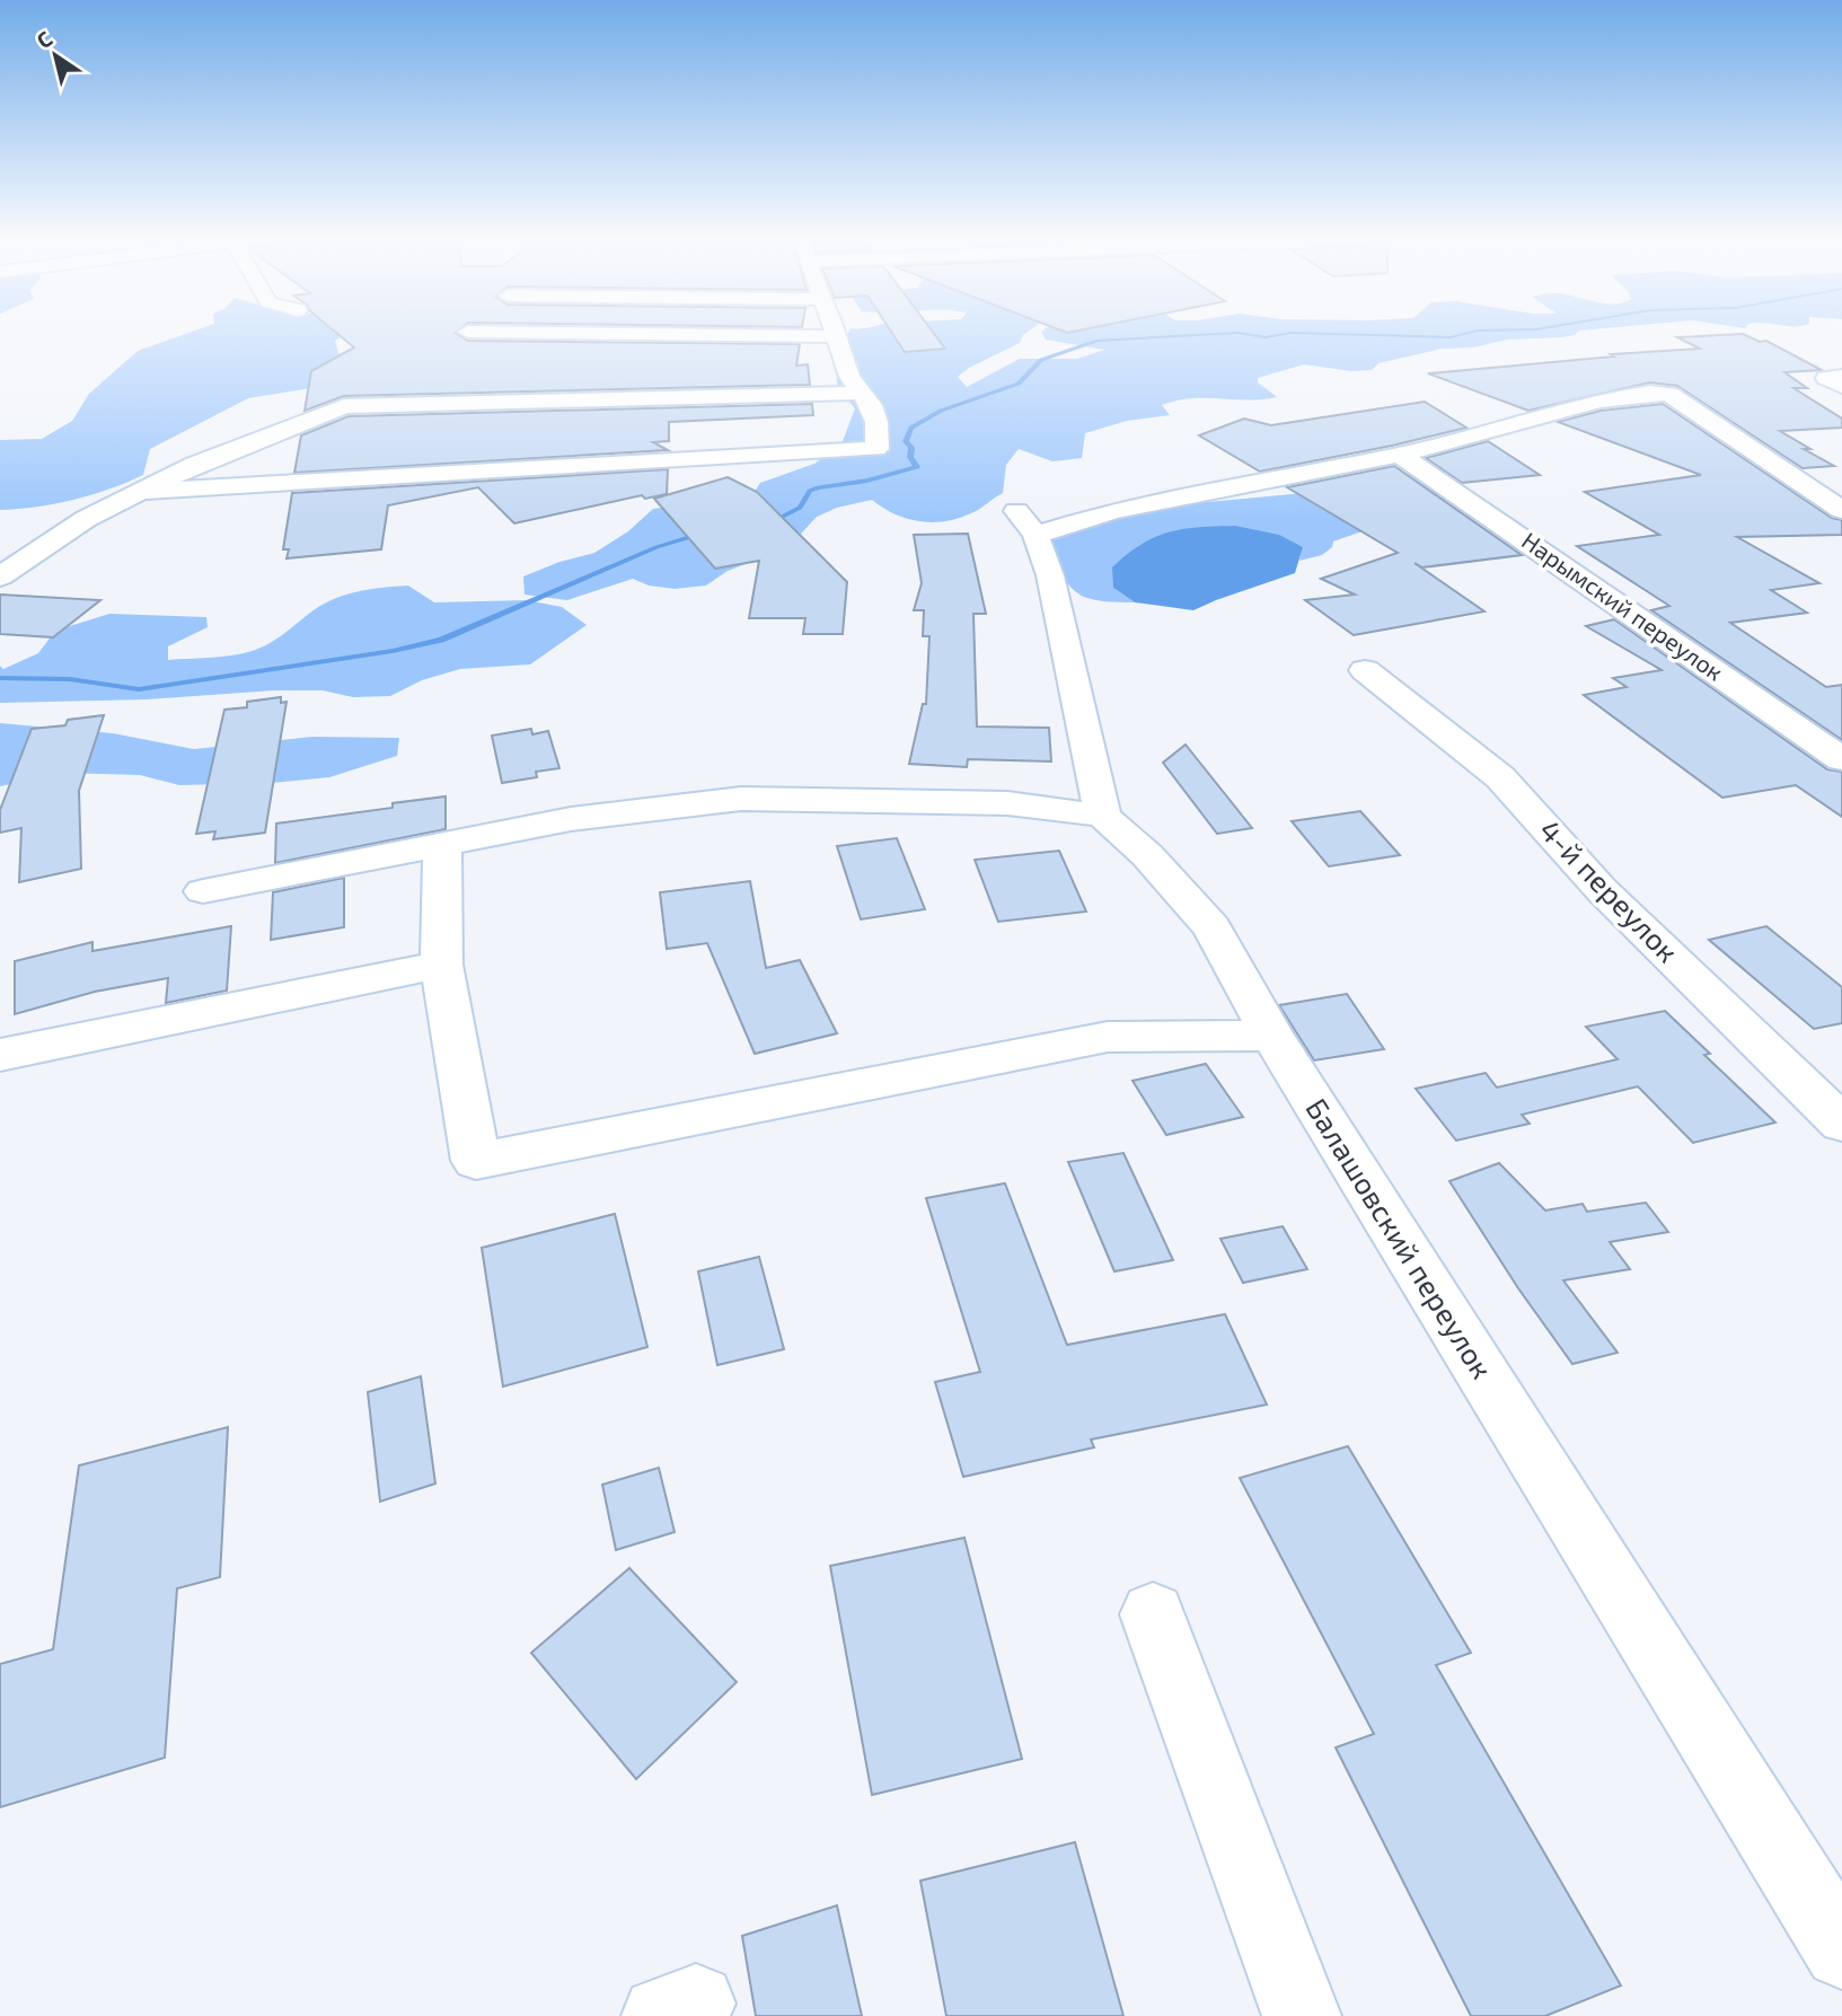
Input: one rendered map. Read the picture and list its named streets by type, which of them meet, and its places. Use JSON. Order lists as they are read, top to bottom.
{
  "streets": {
    "street": ["Нарымский переулок", "4-й переулок", "Балашовский переулок"]
  },
  "north": "top left"
}
